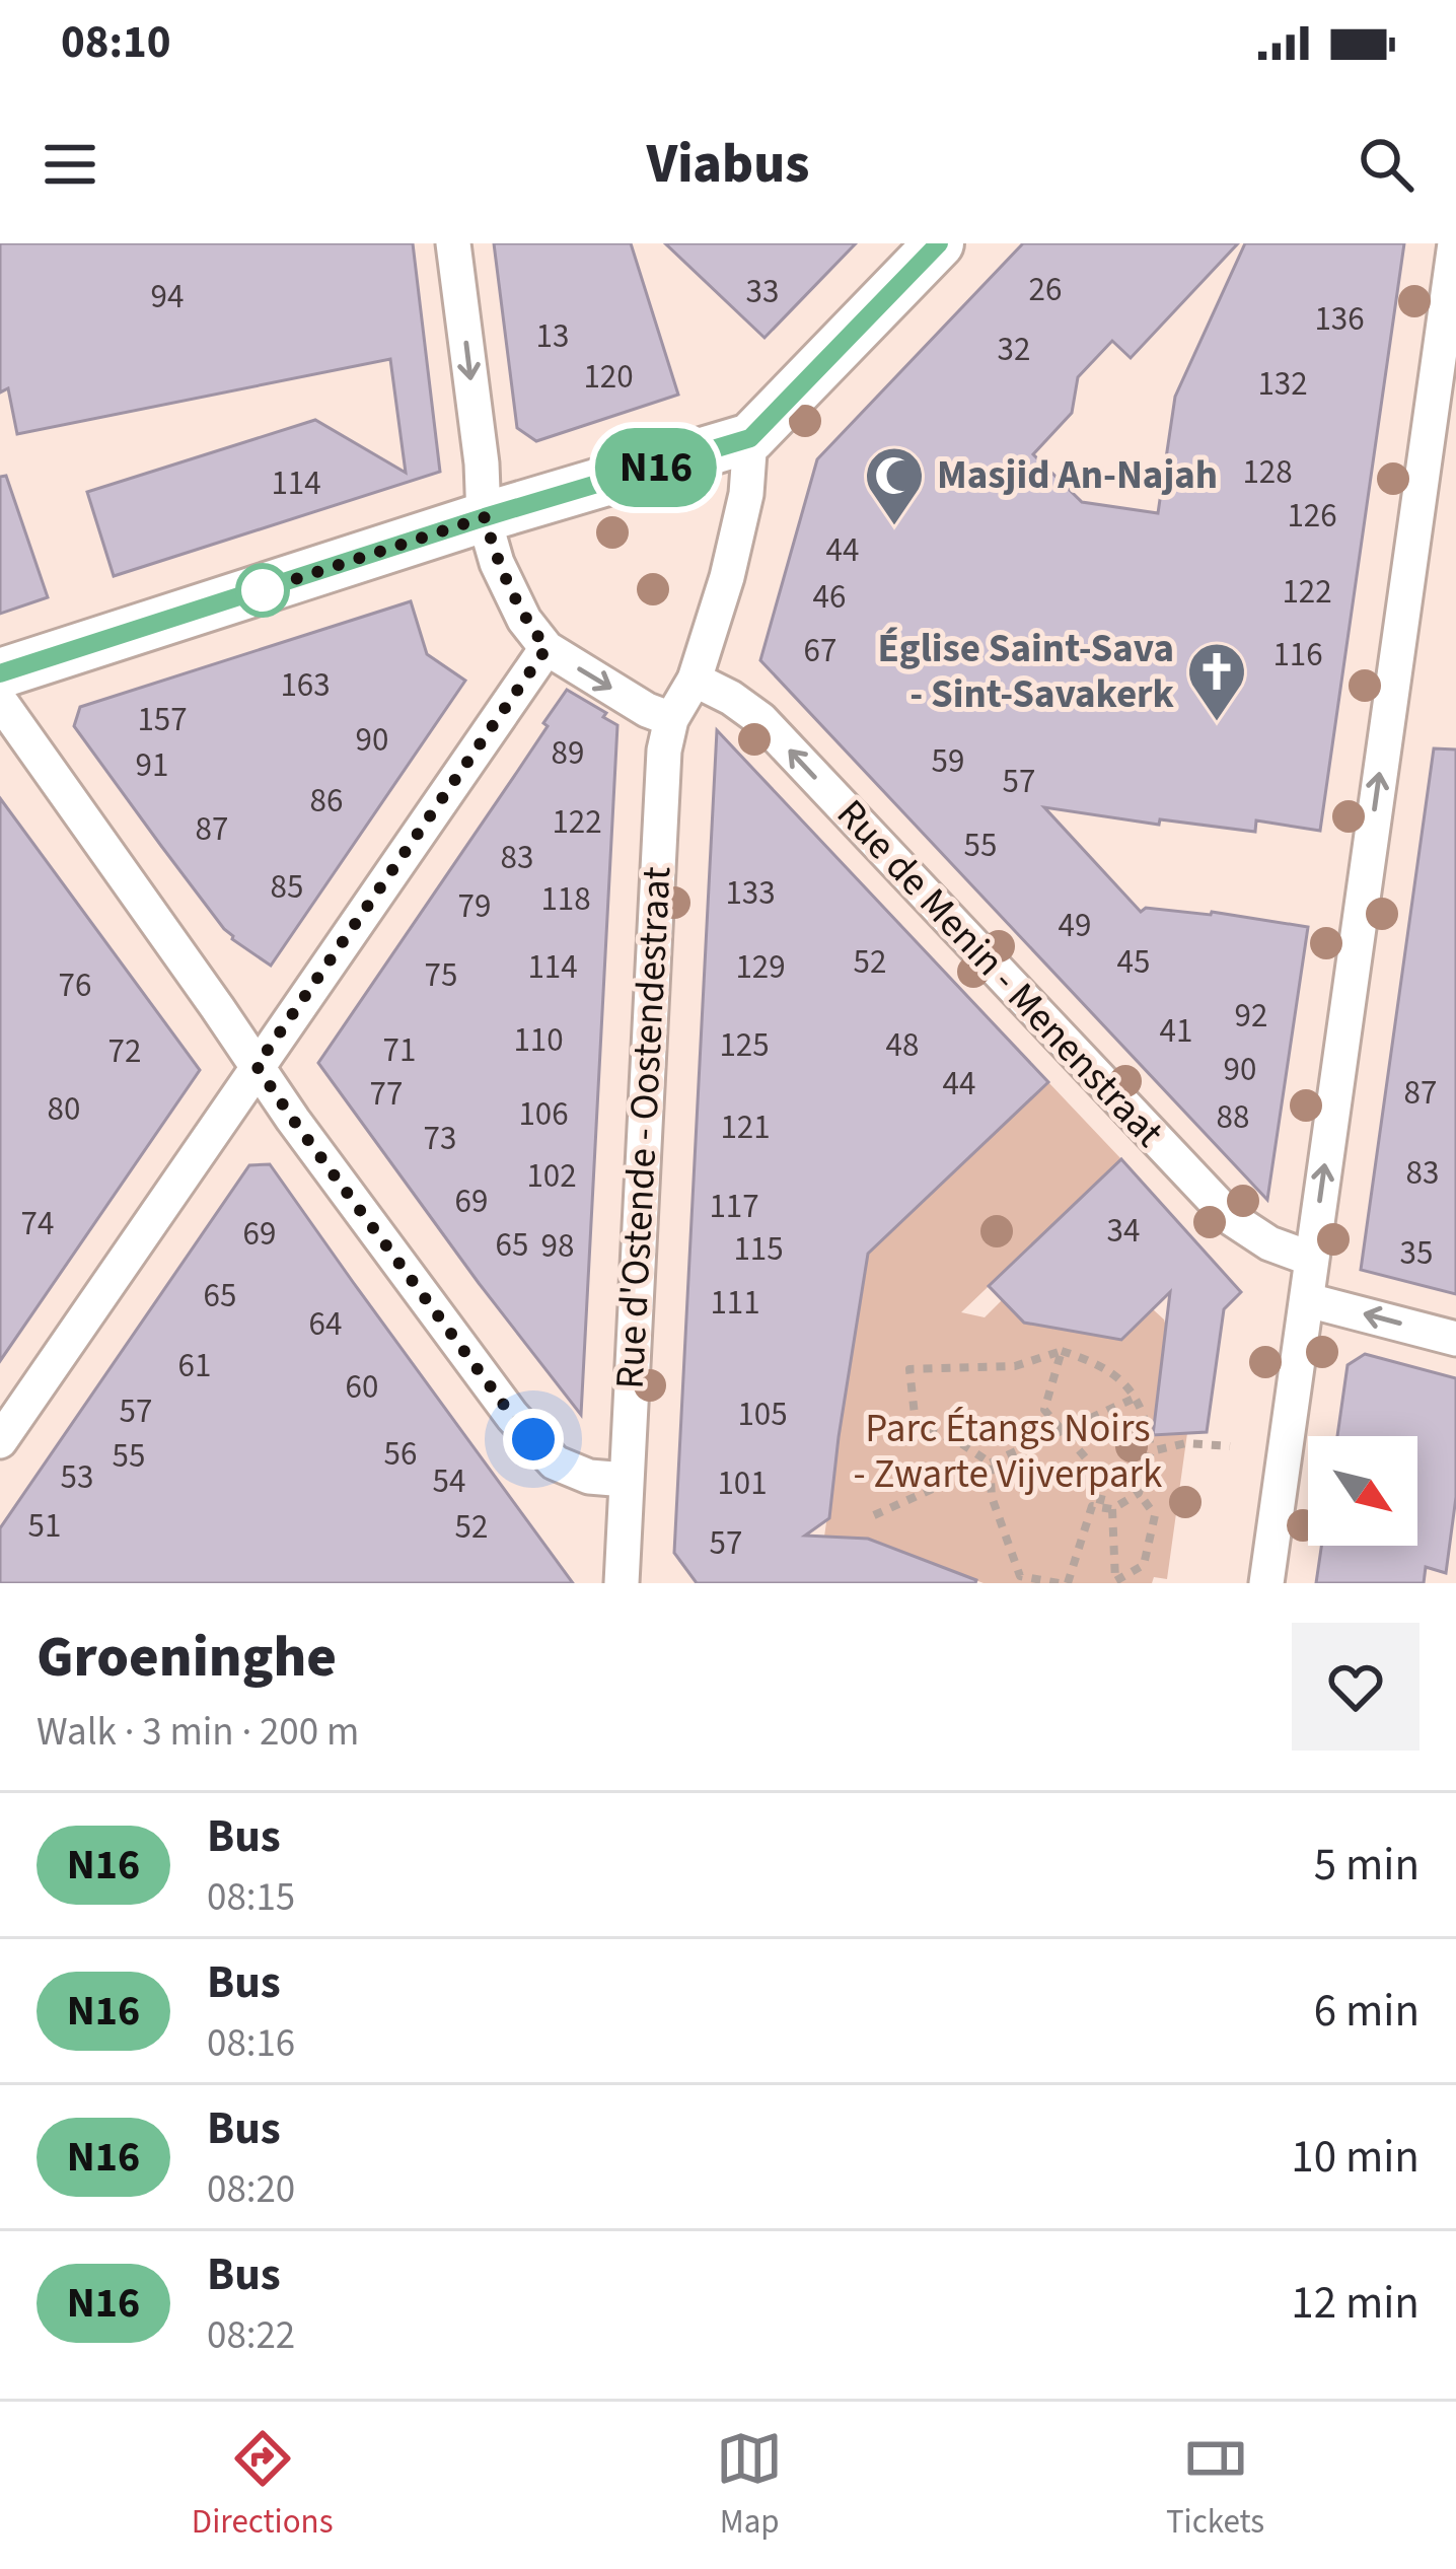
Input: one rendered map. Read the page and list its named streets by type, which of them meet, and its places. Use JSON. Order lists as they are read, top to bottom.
{
  "streets": {
    "street": ["Rue de Menin - Menenstraat", "Rue d'Ostende - Oostendestraat"]
  },
  "crossings": [
    ["Rue de Menin - Menenstraat", "Rue d'Ostende - Oostendestraat"]
  ],
  "one_way": ["Rue de Menin - Menenstraat"],
  "parks": ["Parc Étangs Noirs - Zwarte Vijverpark"],
  "places": {
    "mosque": ["Masjid An-Najah"],
    "church": ["Église Saint-Sava - Sint-Savakerk"]
  },
  "lines": ["bus line N16"],
  "house_numbers": [
    "26",
    "33",
    "94",
    "136",
    "13",
    "32",
    "120",
    "132",
    "128",
    "114",
    "126",
    "44",
    "122",
    "46",
    "67",
    "116",
    "163",
    "157",
    "90",
    "89",
    "59",
    "91",
    "57",
    "86",
    "122",
    "87",
    "55",
    "83",
    "85",
    "133",
    "118",
    "79",
    "49",
    "52",
    "45",
    "114",
    "129",
    "75",
    "76",
    "92",
    "41",
    "110",
    "125",
    "48",
    "71",
    "72",
    "90",
    "44",
    "87",
    "77",
    "80",
    "106",
    "88",
    "121",
    "73",
    "83",
    "102",
    "69",
    "117",
    "74",
    "34",
    "69",
    "65",
    "98",
    "115",
    "35",
    "65",
    "111",
    "64",
    "61",
    "60",
    "57",
    "105",
    "56",
    "55",
    "53",
    "54",
    "101",
    "51",
    "52",
    "57"
  ],
  "north": "bottom right",
  "page": {
    "status": "08:10",
    "header": "Viabus",
    "on_map": "N16",
    "heading": ["Groeninghe", "Walk · 3 min · 200 m"],
    "list": [
      {
        "mark": "N16",
        "name": "Bus",
        "note": "08:15",
        "value": "5 min"
      },
      {
        "mark": "N16",
        "name": "Bus",
        "note": "08:16",
        "value": "6 min"
      },
      {
        "mark": "N16",
        "name": "Bus",
        "note": "08:20",
        "value": "10 min"
      },
      {
        "mark": "N16",
        "name": "Bus",
        "note": "08:22",
        "value": "12 min"
      }
    ],
    "tabs": ["Directions", "Map", "Tickets"]
  }
}
